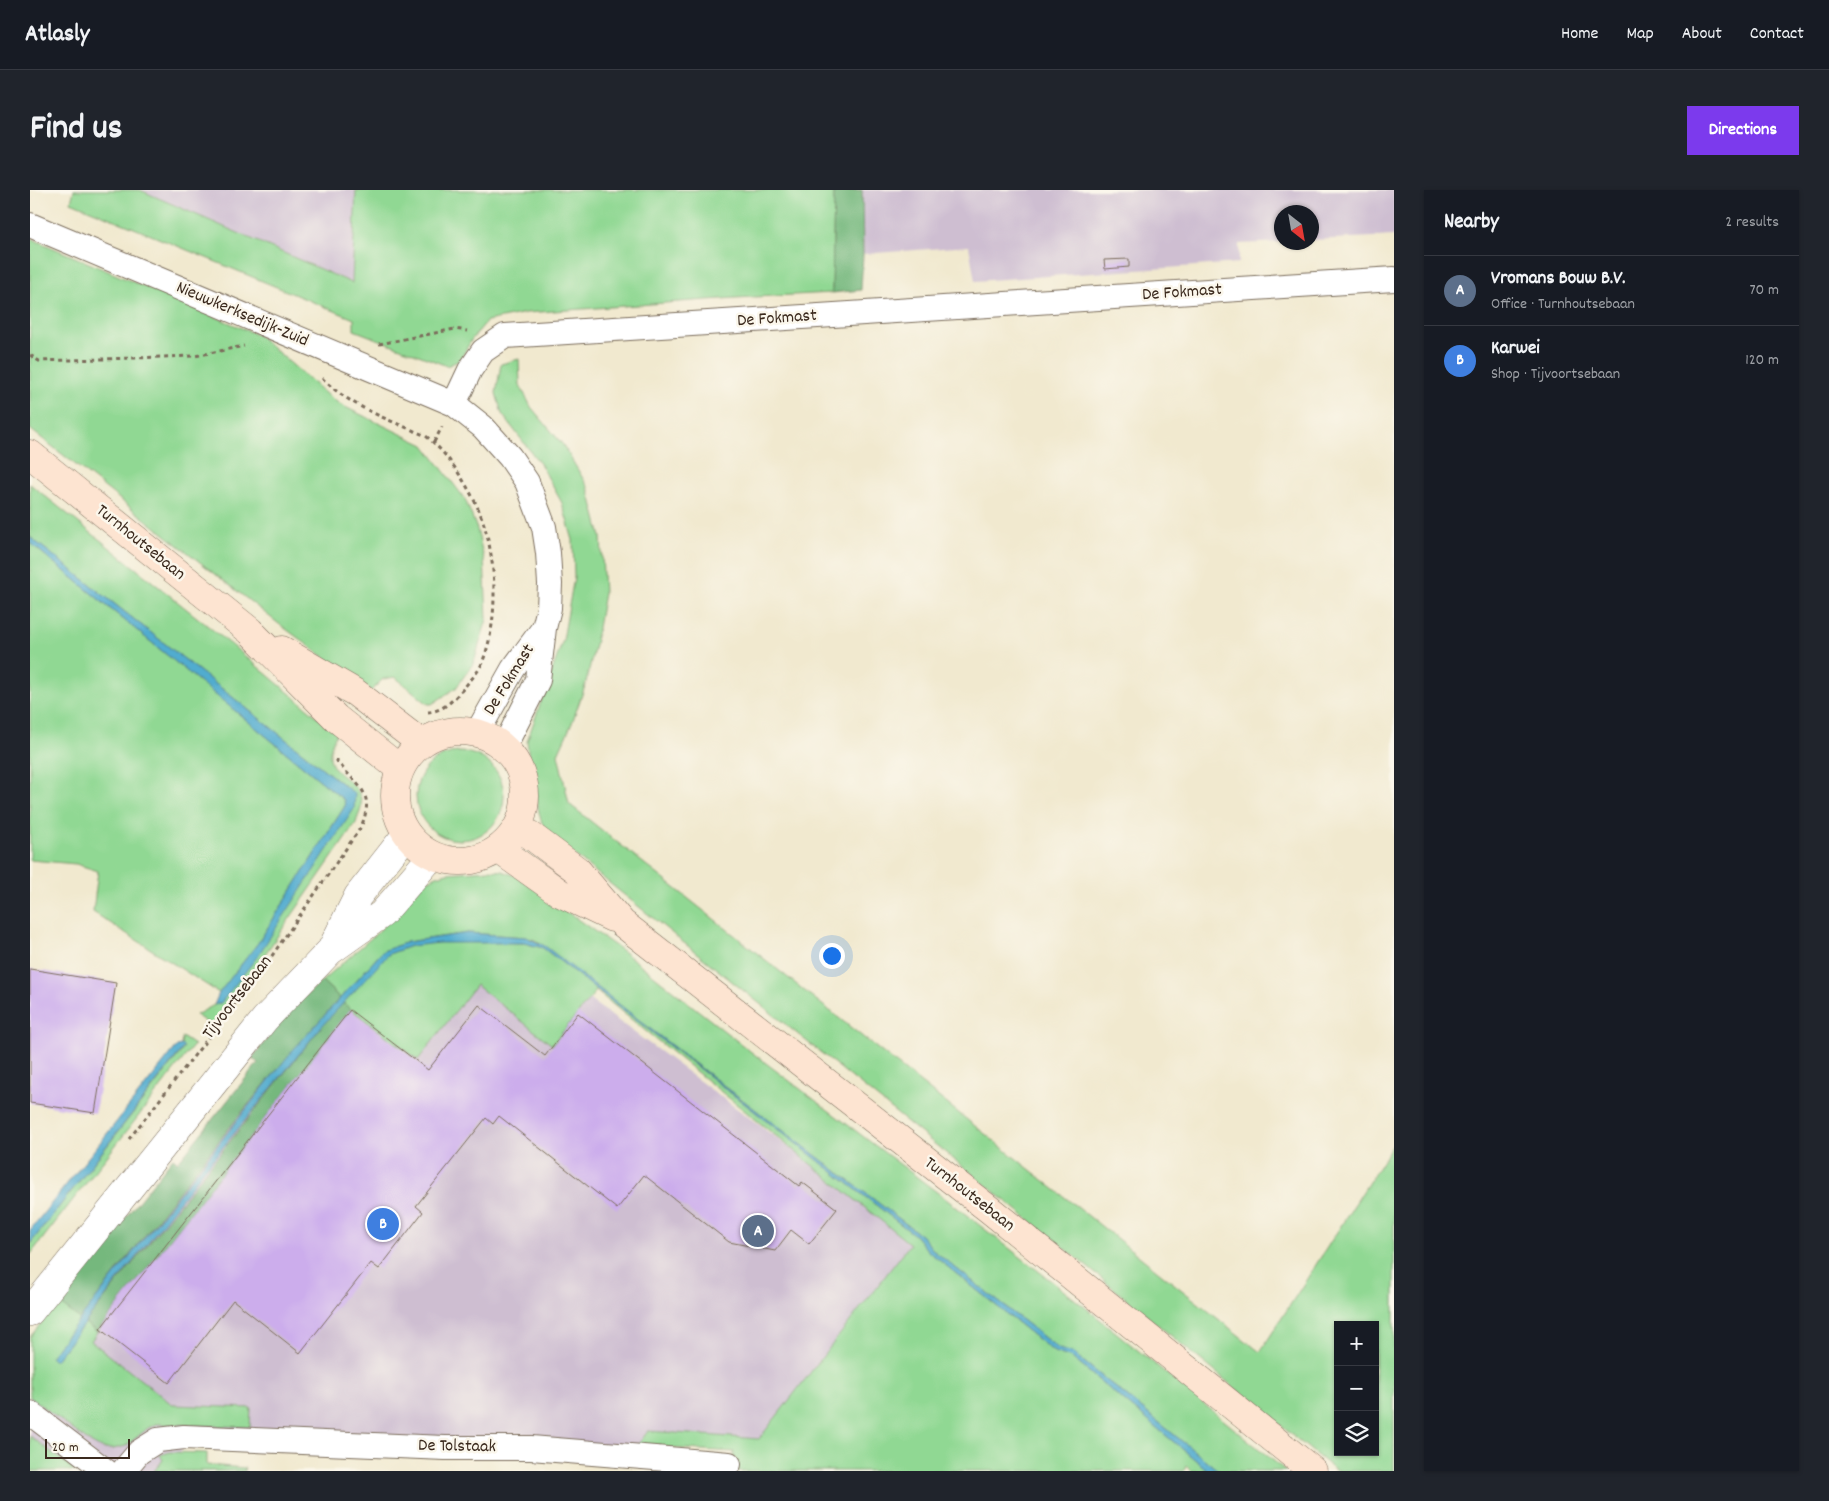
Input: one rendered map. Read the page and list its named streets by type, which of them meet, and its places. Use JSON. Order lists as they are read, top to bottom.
{
  "streets": {
    "main road": ["Turnhoutsebaan"],
    "street": [
      "De Fokmast",
      "Nieuwkerksedijk-Zuid",
      "Tijvoortsebaan",
      "De Tolstaak"
    ]
  },
  "crossings": [
    ["De Fokmast", "Nieuwkerksedijk-Zuid"],
    ["De Fokmast", "Turnhoutsebaan"],
    ["De Fokmast", "Tijvoortsebaan"],
    ["Turnhoutsebaan", "Tijvoortsebaan"]
  ],
  "scale_bar": "20 m",
  "north": "bottom right",
  "page": {
    "header": "Atlasly",
    "nav": [
      "Home",
      "Map",
      "About",
      "Contact"
    ],
    "title": "Find us",
    "buttons": "Directions",
    "heading": ["Nearby", "2 results"],
    "list": [
      {
        "mark": "A",
        "name": "Vromans Bouw B.V.",
        "note": "Office · Turnhoutsebaan",
        "value": "70 m"
      },
      {
        "mark": "B",
        "name": "Karwei",
        "note": "Shop · Tijvoortsebaan",
        "value": "120 m"
      }
    ],
    "pins": ["B", "A"],
    "map_buttons": ["+", "−"],
    "scale": "20 m"
  }
}
